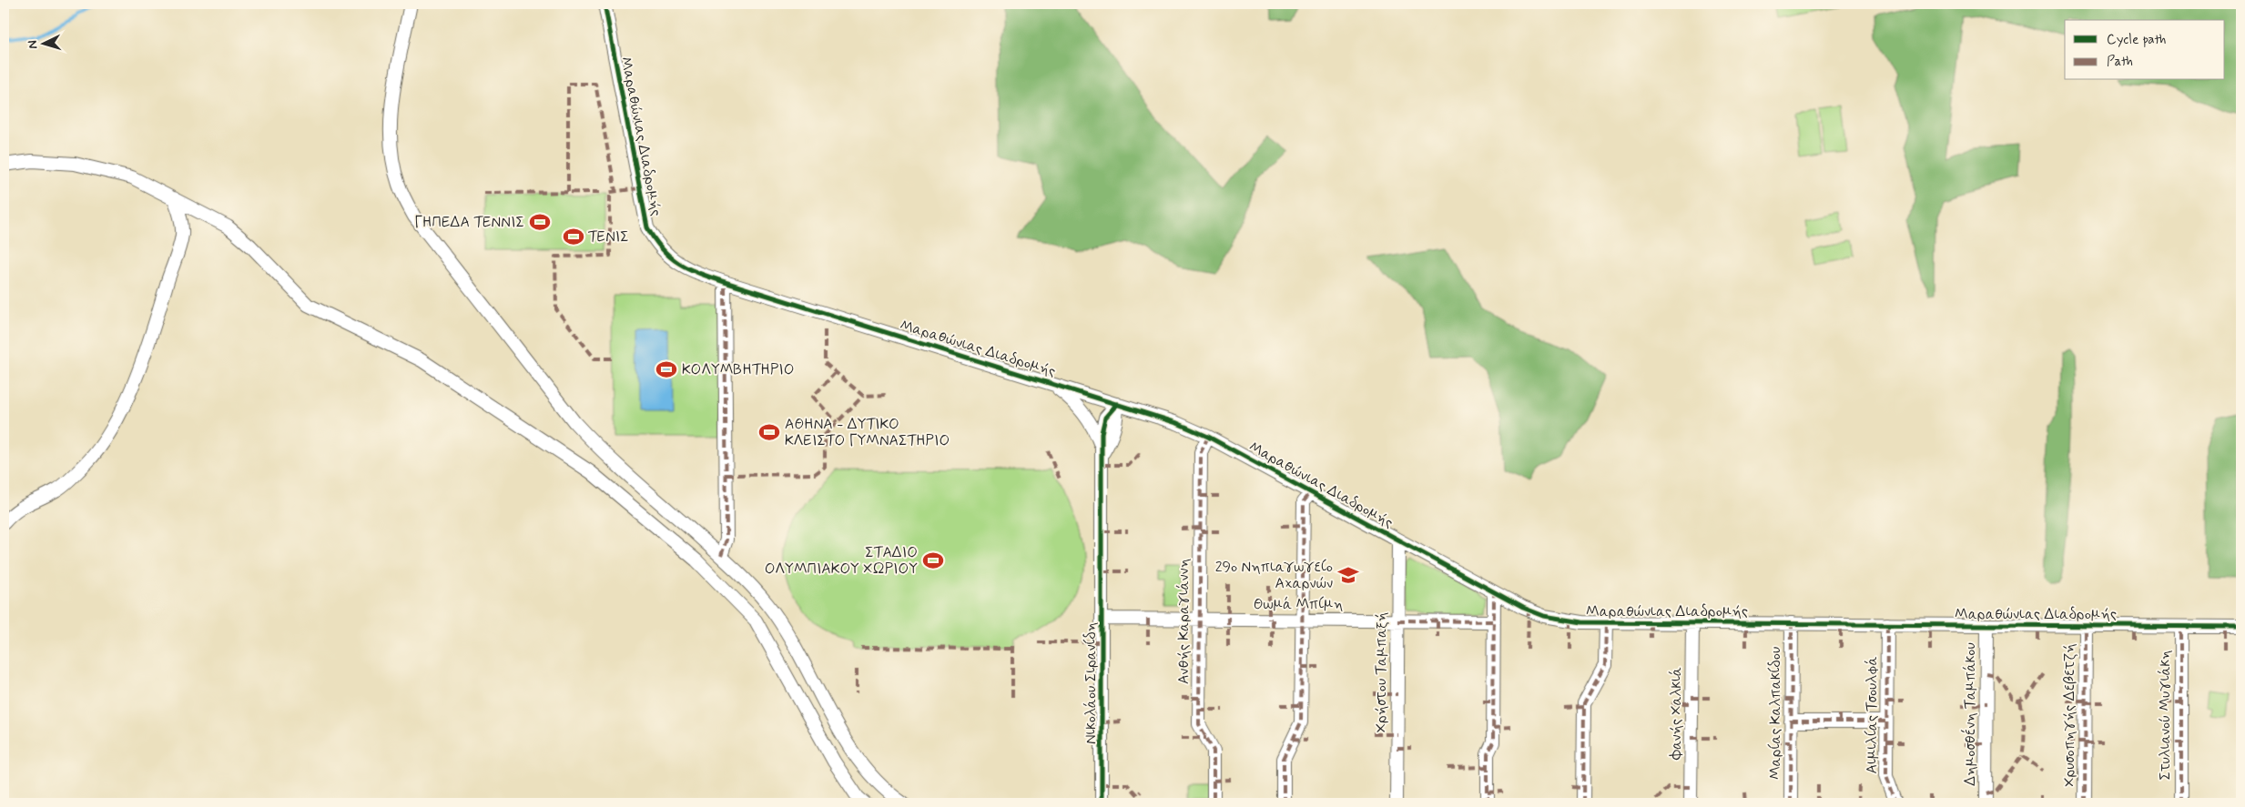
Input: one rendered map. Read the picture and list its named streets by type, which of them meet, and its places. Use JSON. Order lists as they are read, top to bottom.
{
  "streets": {
    "street": [
      "Μαραθώνιας Διαδρομής",
      "Θωμά Μπίμη",
      "Ανθής Καραγιάννη",
      "Χρήστου Ταμπαξή",
      "Νικολάου Σιρανίδη",
      "Φανής Χαλκιά",
      "Μαρίας Καλπακίδου",
      "Δημοσθένη Ταμπάκου",
      "Αιμιλίας Τσουλφά",
      "Χρυσοπηγής Δεβετζή",
      "Στυλιανού Μυγιάκη"
    ]
  },
  "crossings": [
    ["Μαραθώνιας Διαδρομής", "Ανθής Καραγιάννη"],
    ["Μαραθώνιας Διαδρομής", "Χρήστου Ταμπαξή"],
    ["Μαραθώνιας Διαδρομής", "Νικολάου Σιρανίδη"],
    ["Μαραθώνιας Διαδρομής", "Φανής Χαλκιά"],
    ["Μαραθώνιας Διαδρομής", "Μαρίας Καλπακίδου"],
    ["Μαραθώνιας Διαδρομής", "Δημοσθένη Ταμπάκου"],
    ["Μαραθώνιας Διαδρομής", "Αιμιλίας Τσουλφά"],
    ["Μαραθώνιας Διαδρομής", "Χρυσοπηγής Δεβετζή"],
    ["Μαραθώνιας Διαδρομής", "Στυλιανού Μυγιάκη"],
    ["Θωμά Μπίμη", "Ανθής Καραγιάννη"],
    ["Θωμά Μπίμη", "Χρήστου Ταμπαξή"],
    ["Θωμά Μπίμη", "Νικολάου Σιρανίδη"]
  ],
  "places": {
    "sports": [
      "ΓΗΠΕΔΑ ΤΕΝΝΙΣ",
      "ΤΕΝΙΣ",
      "ΚΟΛΥΜΒΗΤΗΡΙΟ",
      "ΑΘΗΝΑ - ΔΥΤΙΚΟ ΚΛΕΙΣΤΟ ΓΥΜΝΑΣΤΗΡΙΟ",
      "ΣΤΑΔΙΟ ΟΛΥΜΠΙΑΚΟΥ ΧΩΡΙΟΥ"
    ],
    "school or university": ["29ο Νηπιαγωγείο Αχαρνών"]
  },
  "legend": ["Cycle path", "Path"],
  "north": "left"
}
